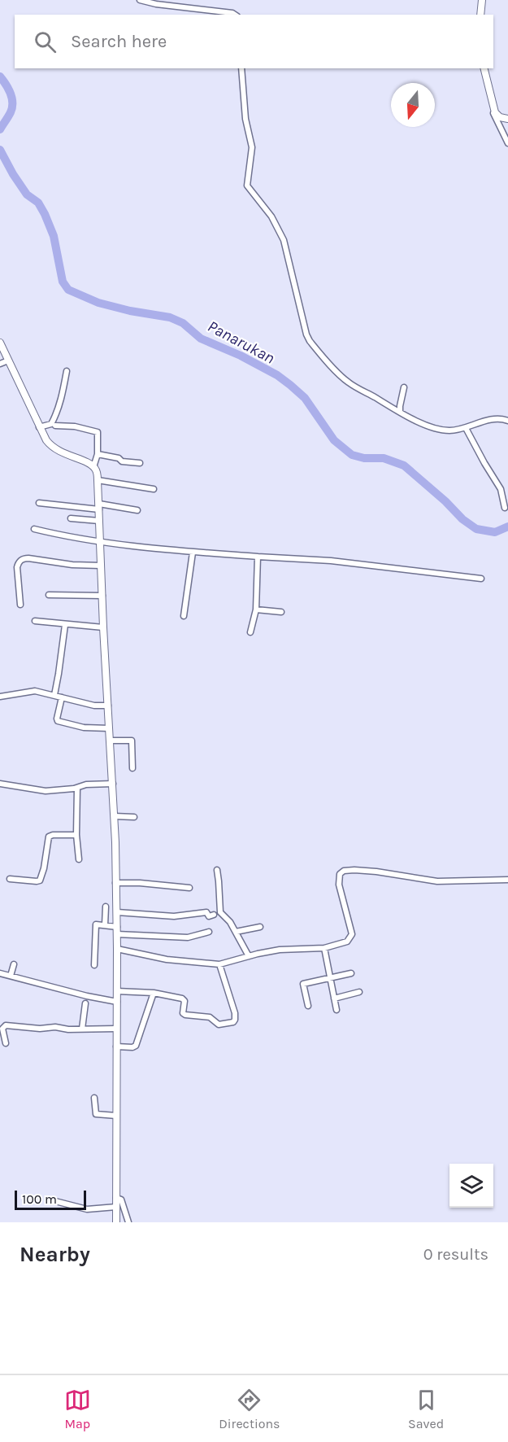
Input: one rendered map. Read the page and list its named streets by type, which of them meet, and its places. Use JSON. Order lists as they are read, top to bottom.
{
  "water": ["Panarukan"],
  "scale_bar": "100 m",
  "north": "bottom",
  "page": {
    "search": "Search here",
    "scale": "100 m",
    "heading": ["Nearby", "0 results"],
    "nav": ["Map", "Directions", "Saved"]
  }
}
